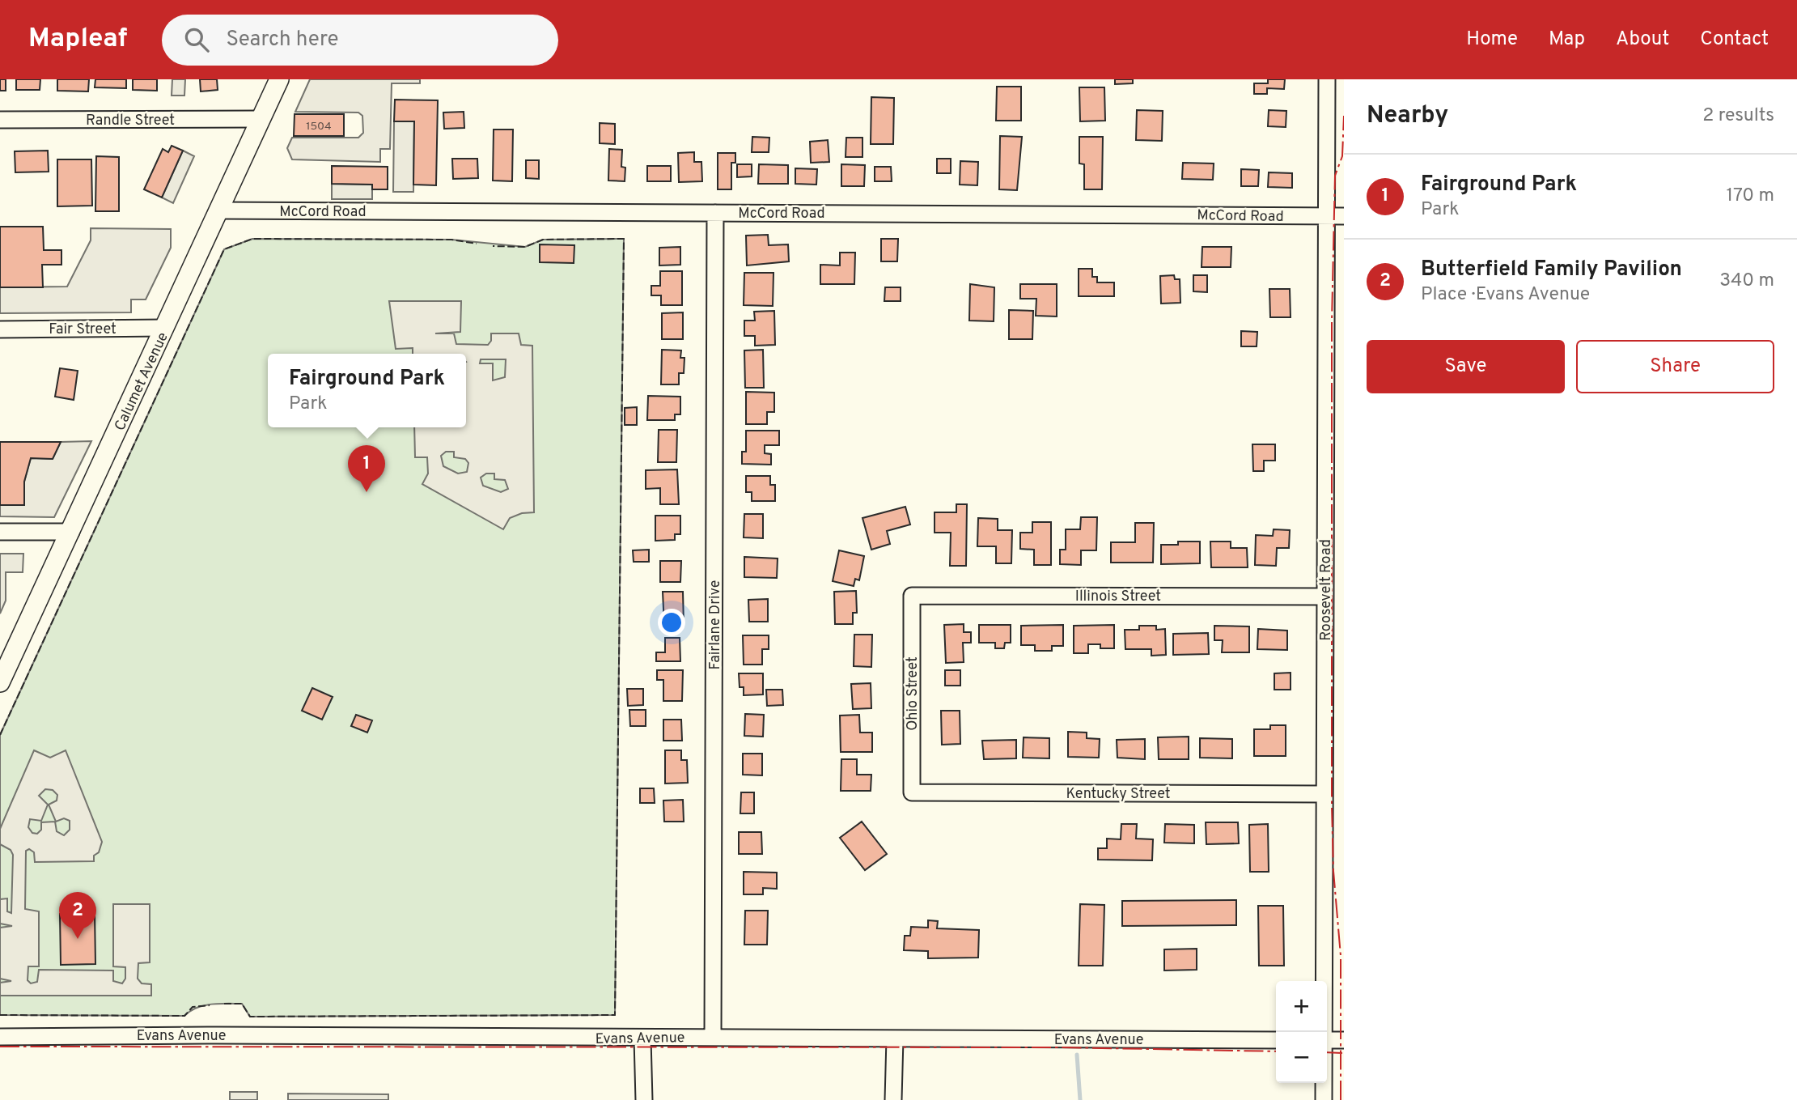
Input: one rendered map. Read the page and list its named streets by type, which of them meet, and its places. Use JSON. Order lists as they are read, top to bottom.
{
  "streets": {
    "main road": ["Calumet Avenue"],
    "street": [
      "Randle Street",
      "McCord Road",
      "Fair Street",
      "Roosevelt Road",
      "Illinois Street",
      "Fairlane Drive",
      "Ohio Street",
      "Kentucky Street",
      "Evans Avenue"
    ]
  },
  "crossings": [
    ["Randle Street", "Calumet Avenue"],
    ["McCord Road", "Calumet Avenue"],
    ["McCord Road", "Roosevelt Road"],
    ["McCord Road", "Fairlane Drive"],
    ["Fair Street", "Calumet Avenue"],
    ["Roosevelt Road", "Illinois Street"],
    ["Roosevelt Road", "Kentucky Street"],
    ["Illinois Street", "Ohio Street"],
    ["Fairlane Drive", "Evans Avenue"],
    ["Ohio Street", "Kentucky Street"]
  ],
  "house_numbers": ["1504"],
  "page": {
    "header": "Mapleaf",
    "search": "Search here",
    "nav": [
      "Home",
      "Map",
      "About",
      "Contact"
    ],
    "heading": ["Nearby", "2 results"],
    "list": [
      {
        "mark": "1",
        "name": "Fairground Park",
        "note": "Park",
        "value": "170 m"
      },
      {
        "mark": "2",
        "name": "Butterfield Family Pavilion",
        "note": "Place · Evans Avenue",
        "value": "340 m"
      }
    ],
    "buttons": ["Save", "Share"],
    "popup": ["Fairground Park", "Park"],
    "pins": ["1", "2"],
    "map_buttons": ["+", "−"]
  }
}
